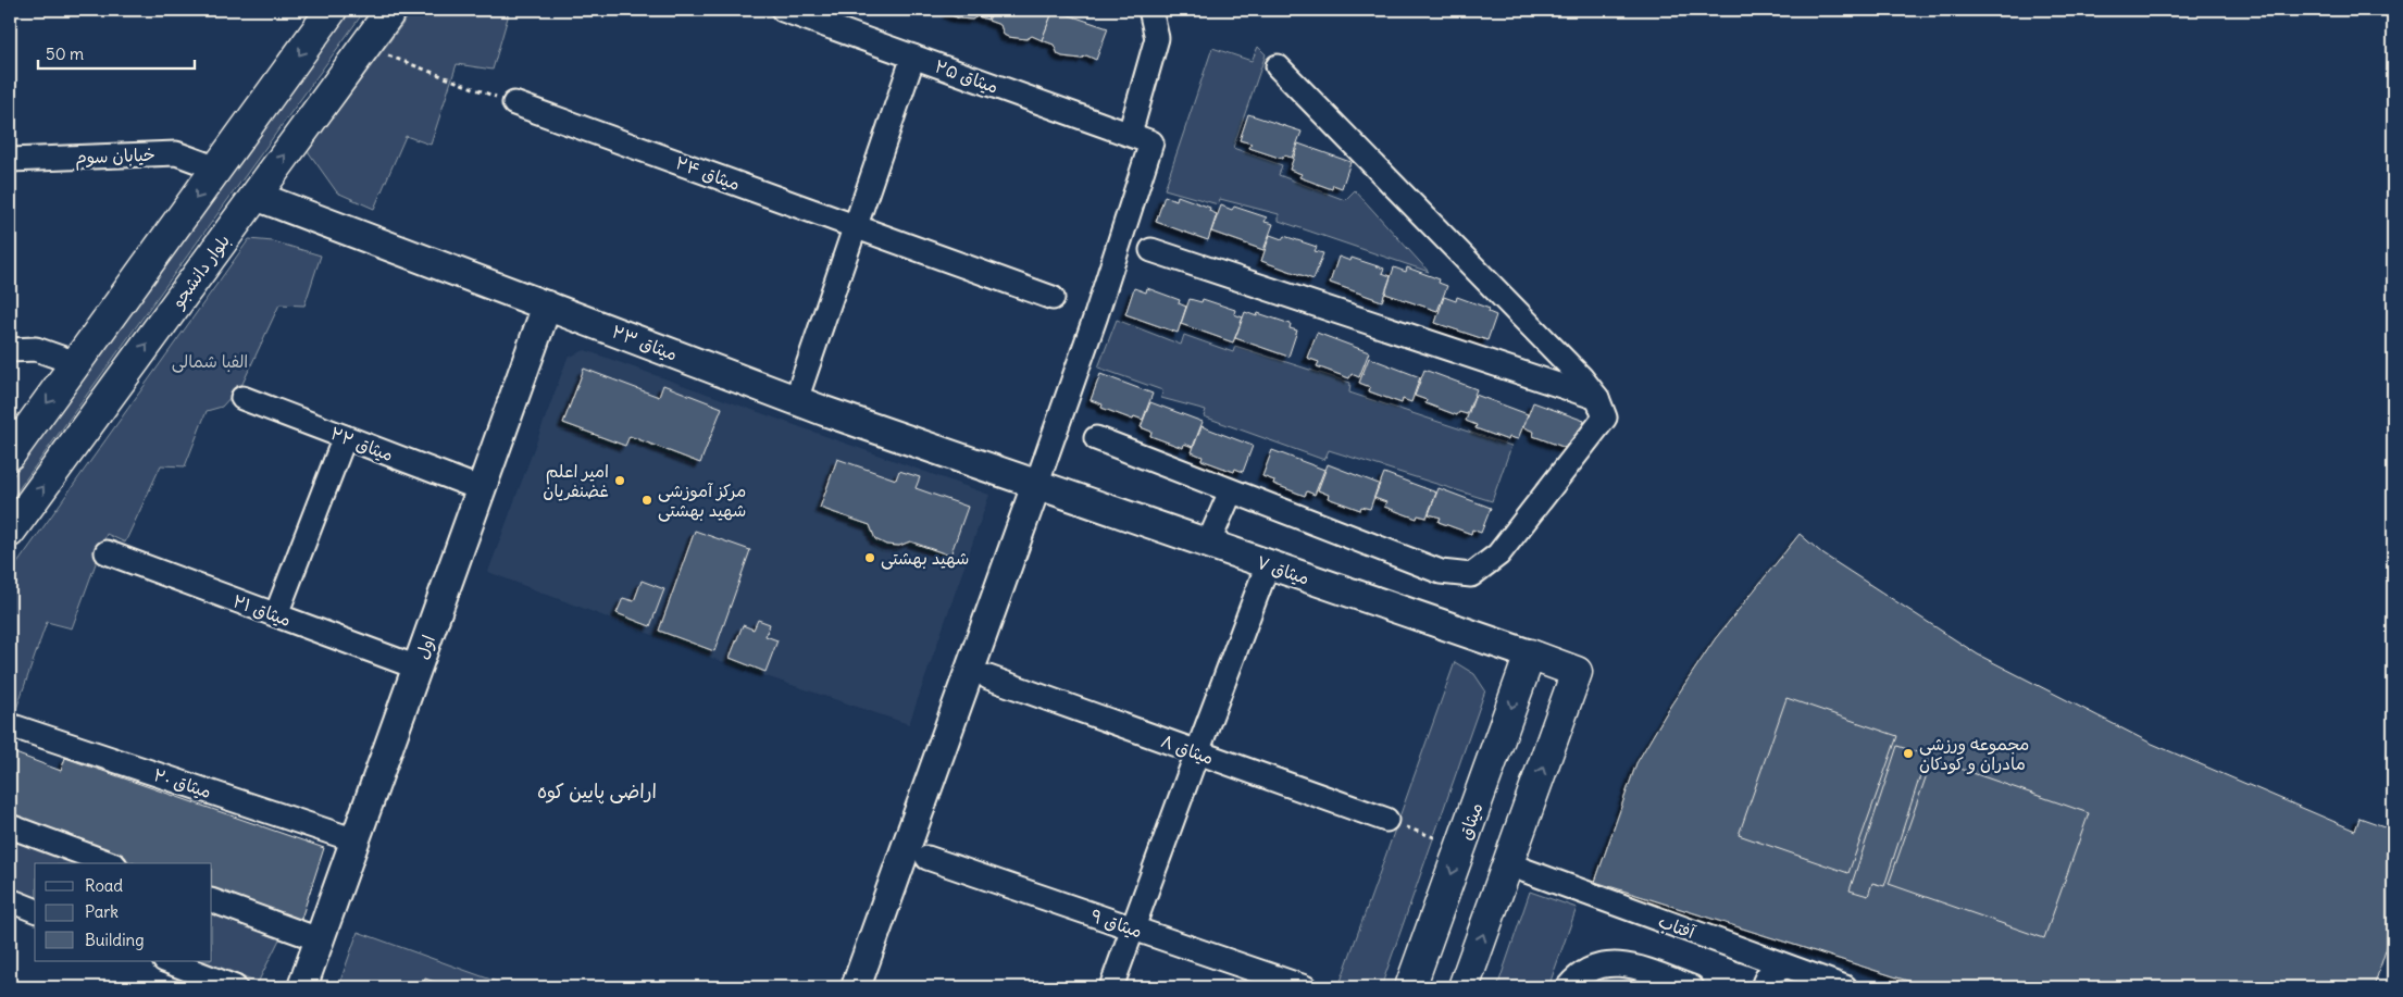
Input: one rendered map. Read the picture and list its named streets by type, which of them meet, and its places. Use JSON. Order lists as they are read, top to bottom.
{
  "streets": {
    "main road": ["بلوار دانشجو", "میثاق"],
    "street": [
      "میثاق ۲۵",
      "خیابان سوم",
      "میثاق ۲۴",
      "میثاق ۲۳",
      "میثاق ۲۲",
      "میثاق ۷",
      "میثاق ۲۱",
      "اول",
      "میثاق ۸",
      "میثاق ۲۰",
      "میثاق ۹",
      "آفتاب"
    ]
  },
  "crossings": [
    ["میثاق ۲۵", "میثاق ۲۳"],
    ["میثاق ۲۵", "میثاق ۷"],
    ["بلوار دانشجو", "میثاق ۲۳"],
    ["میثاق ۲۳", "میثاق ۷"],
    ["میثاق ۲۳", "اول"],
    ["میثاق ۲۲", "اول"],
    ["میثاق ۷", "میثاق"],
    ["میثاق ۲۱", "اول"],
    ["اول", "میثاق ۲۰"]
  ],
  "districts": ["اراضی پایین کوه"],
  "parks": ["الفبا شمالی"],
  "places": [
    "امیر اعلم غضنفریان",
    "مرکز آموزشی شهید بهشتی",
    "شهید بهشتی",
    "مجموعه ورزشی مادران و کودکان"
  ],
  "legend": ["Road", "Park", "Building"],
  "scale_bar": "50 m"
}
